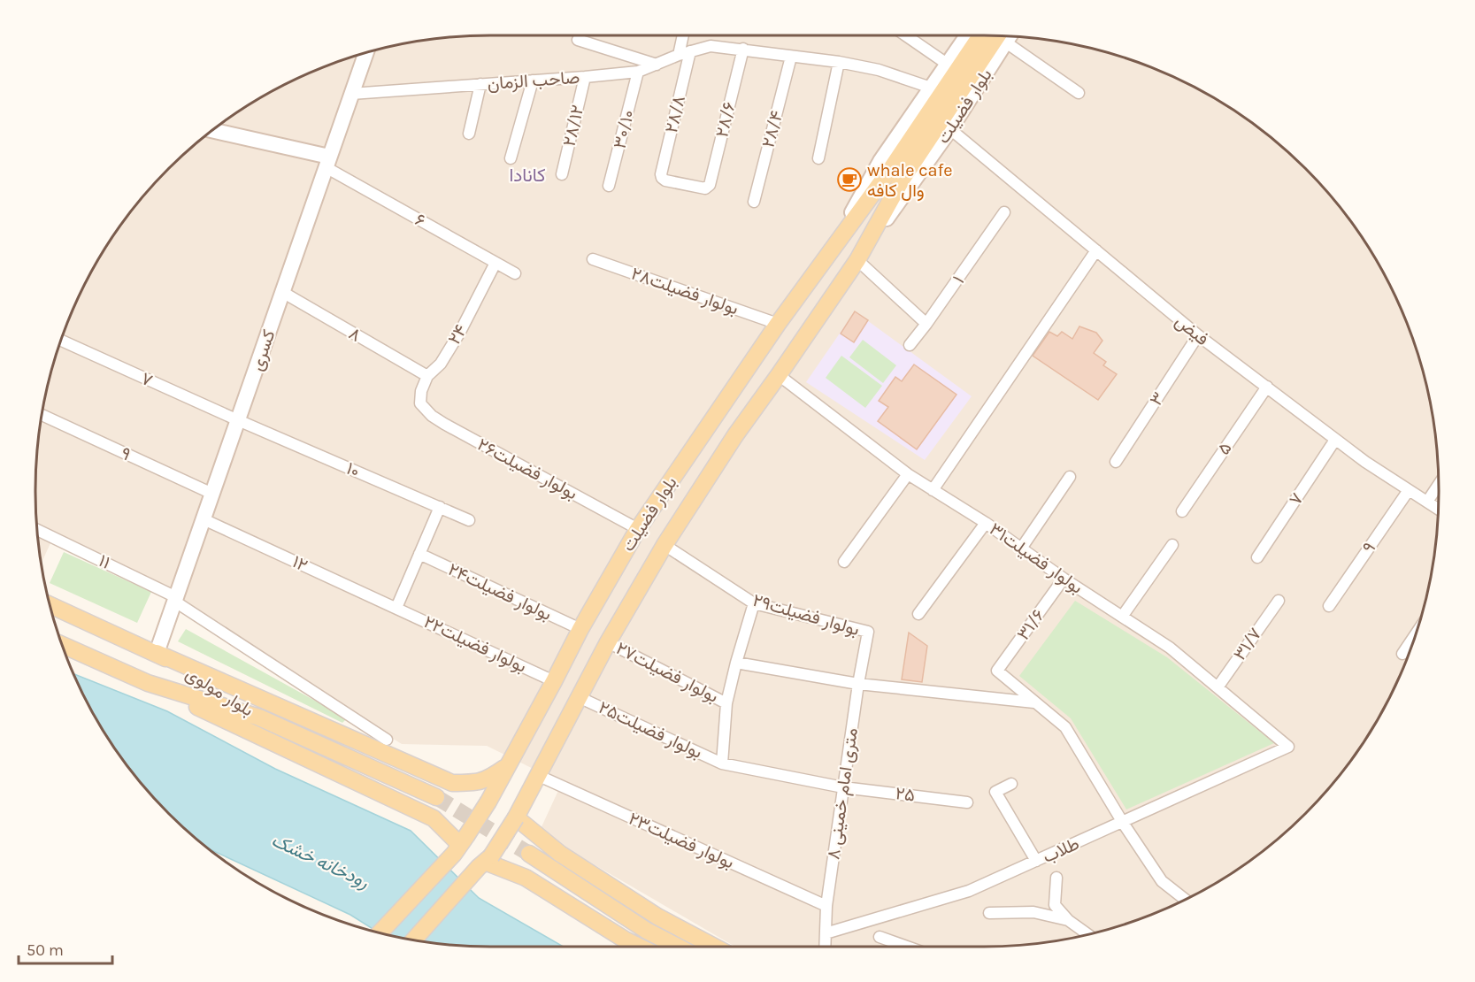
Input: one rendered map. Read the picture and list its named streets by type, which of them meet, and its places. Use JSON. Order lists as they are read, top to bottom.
{
  "streets": {
    "main road": ["بلوار فضیلت", "بلوار مولوی"],
    "street": [
      "صاحب الزمان",
      "۲۸/۸",
      "۲۸/۶",
      "۲۸/۱۲",
      "۳۰/۱۰",
      "۲۸/۴",
      "۶",
      "۱",
      "بولوار فضیلت۲۸",
      "فیض",
      "۸",
      "۲۴",
      "کسری",
      "۷",
      "۳",
      "۵",
      "۹",
      "بولوار فضیلت۲۶",
      "۱۰",
      "بولوار فضیلت۳۱",
      "۱۱",
      "۱۲",
      "بولوار فضیلت۲۴",
      "بولوار فضیلت۲۹",
      "۳۱/۶",
      "بولوار فضیلت۲۲",
      "۳۱/۷",
      "بولوار فضیلت۲۷",
      "بولوار فضیلت۲۵",
      "۸ متری امام خمینی",
      "۲۵",
      "بولوار فضیلت۲۳",
      "طلاب"
    ]
  },
  "crossings": [
    ["صاحب الزمان", "بلوار فضیلت"],
    ["صاحب الزمان", "۲۸/۸"],
    ["صاحب الزمان", "۲۸/۶"],
    ["صاحب الزمان", "۲۸/۱۲"],
    ["صاحب الزمان", "۳۰/۱۰"],
    ["صاحب الزمان", "۲۸/۴"],
    ["صاحب الزمان", "کسری"],
    ["بلوار فضیلت", "بولوار فضیلت۲۸"],
    ["بلوار فضیلت", "فیض"],
    ["بلوار فضیلت", "بولوار فضیلت۲۶"],
    ["بلوار فضیلت", "بولوار فضیلت۳۱"],
    ["بلوار فضیلت", "بولوار فضیلت۲۴"],
    ["بلوار فضیلت", "بولوار فضیلت۲۹"],
    ["بلوار فضیلت", "بولوار فضیلت۲۲"],
    ["بلوار فضیلت", "بولوار فضیلت۲۷"],
    ["بلوار فضیلت", "بولوار فضیلت۲۵"],
    ["بلوار فضیلت", "بولوار فضیلت۲۳"],
    ["۲۸/۸", "۲۸/۶"],
    ["۶", "۲۴"],
    ["۶", "کسری"],
    ["فیض", "۷"],
    ["فیض", "۳"],
    ["فیض", "۵"],
    ["فیض", "۹"],
    ["۸", "۲۴"],
    ["۸", "کسری"],
    ["۲۴", "بولوار فضیلت۲۶"],
    ["کسری", "۷"],
    ["کسری", "۹"],
    ["کسری", "۱۰"],
    ["کسری", "۱۱"],
    ["کسری", "۱۲"],
    ["کسری", "بلوار مولوی"],
    ["۷", "۱۰"],
    ["بولوار فضیلت۳۱", "۳۱/۶"],
    ["بولوار فضیلت۳۱", "۳۱/۷"],
    ["بولوار فضیلت۳۱", "طلاب"],
    ["۱۲", "بولوار فضیلت۲۲"],
    ["بولوار فضیلت۲۹", "۸ متری امام خمینی"],
    ["بولوار فضیلت۲۵", "۸ متری امام خمینی"],
    ["بولوار فضیلت۲۵", "۲۵"],
    ["۸ متری امام خمینی", "۲۵"],
    ["۸ متری امام خمینی", "بولوار فضیلت۲۳"],
    ["۸ متری امام خمینی", "طلاب"]
  ],
  "districts": ["کانادا"],
  "water": ["رودخانه خشک"],
  "places": {
    "cafe": ["whale cafe وال کافه"]
  },
  "scale_bar": "50 m"
}
